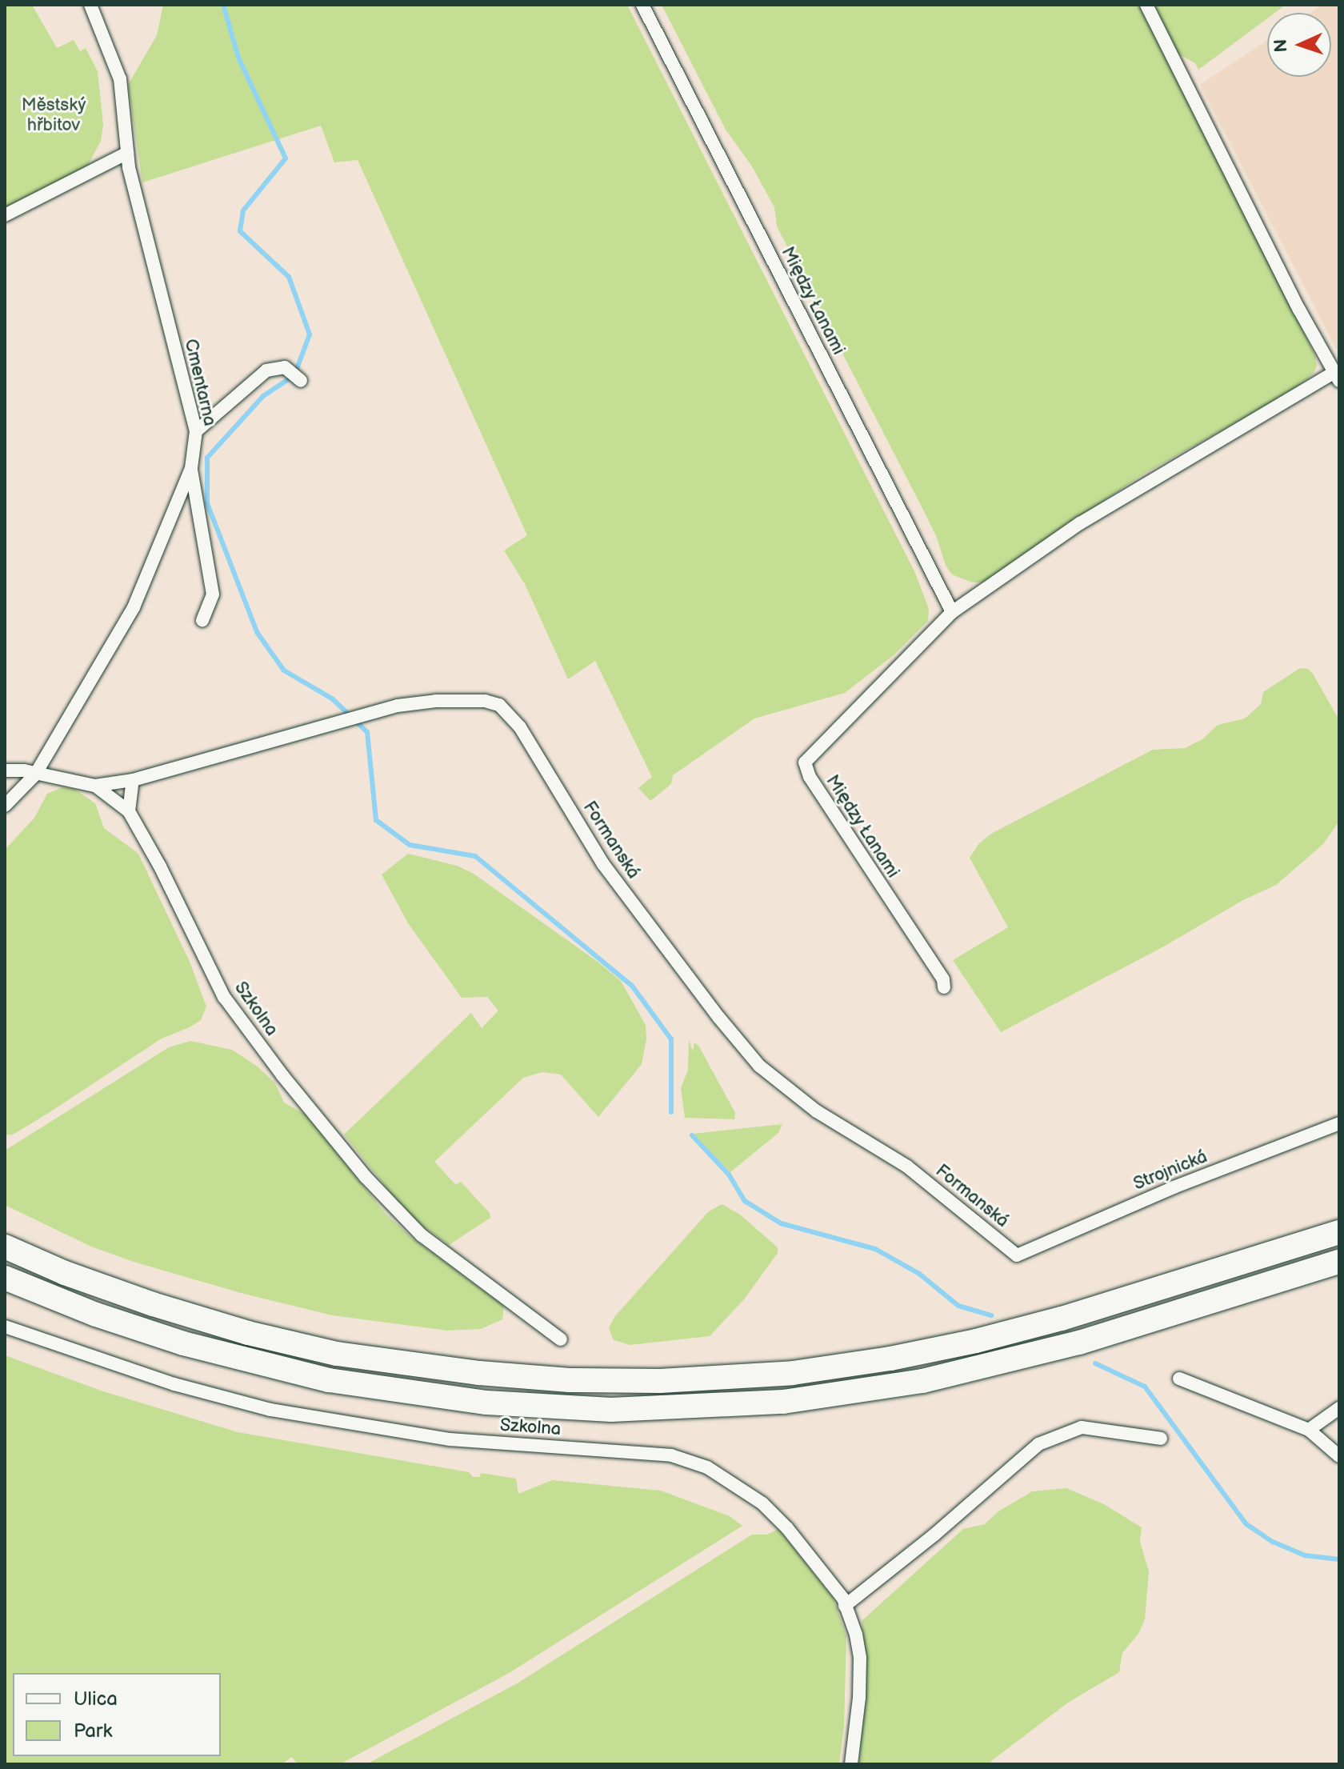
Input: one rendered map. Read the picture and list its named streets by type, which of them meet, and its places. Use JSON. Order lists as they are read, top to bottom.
{
  "streets": {
    "street": [
      "Między Łanami",
      "Cmentarna",
      "Formanská",
      "Szkolna",
      "Strojnická"
    ]
  },
  "crossings": [
    ["Cmentarna", "Szkolna"],
    ["Formanská", "Szkolna"],
    ["Formanská", "Strojnická"]
  ],
  "parks": ["Městský hřbitov"],
  "legend": ["Ulica", "Park"],
  "north": "left"
}
